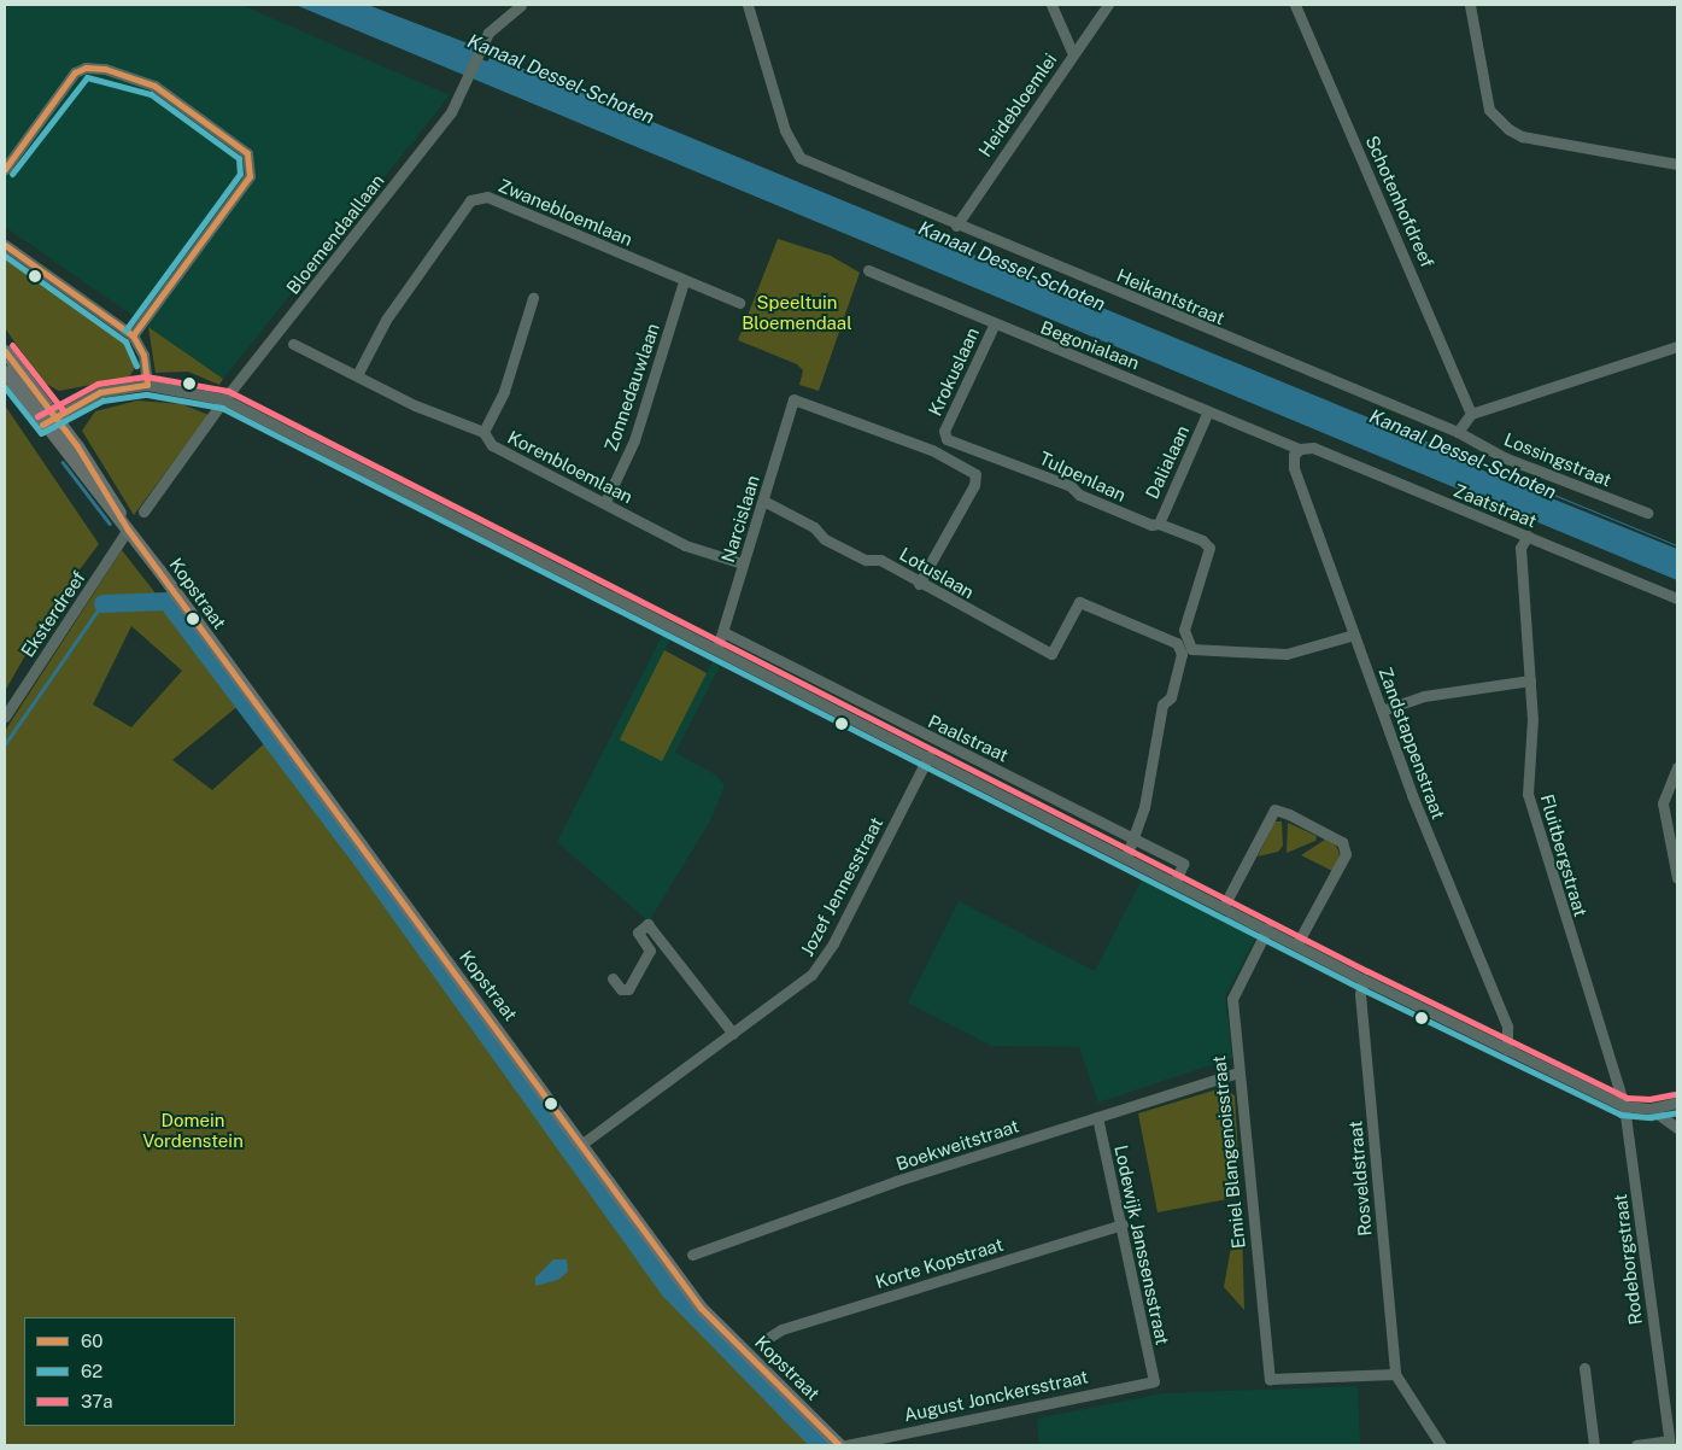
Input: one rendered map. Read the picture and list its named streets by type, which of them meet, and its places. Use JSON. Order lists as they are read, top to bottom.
{
  "streets": {
    "main road": ["Kopstraat"],
    "street": [
      "Heidebloemlei",
      "Schotenhofdreef",
      "Zwanebloemlaan",
      "Bloemendaallaan",
      "Heikantstraat",
      "Begonialaan",
      "Krokuslaan",
      "Zonnedauwlaan",
      "Lossingstraat",
      "Dalialaan",
      "Korenbloemlaan",
      "Tulpenlaan",
      "Zaatstraat",
      "Narcislaan",
      "Lotuslaan",
      "Eksterdreef",
      "Paalstraat",
      "Zandstappenstraat",
      "Fluitbergstraat",
      "Jozef Jennesstraat",
      "Boekweitstraat",
      "Emiel Blangenoisstraat",
      "Rosveldstraat",
      "Lodewijk Janssensstraat",
      "Rodeborgstraat",
      "Korte Kopstraat",
      "August Jonckersstraat"
    ]
  },
  "crossings": [
    ["Heidebloemlei", "Heikantstraat"],
    ["Zwanebloemlaan", "Zonnedauwlaan"],
    ["Zwanebloemlaan", "Korenbloemlaan"],
    ["Bloemendaallaan", "Paalstraat"],
    ["Heikantstraat", "Lossingstraat"],
    ["Begonialaan", "Krokuslaan"],
    ["Begonialaan", "Dalialaan"],
    ["Begonialaan", "Zaatstraat"],
    ["Begonialaan", "Zandstappenstraat"],
    ["Krokuslaan", "Tulpenlaan"],
    ["Zonnedauwlaan", "Korenbloemlaan"],
    ["Dalialaan", "Tulpenlaan"],
    ["Korenbloemlaan", "Narcislaan"],
    ["Tulpenlaan", "Zandstappenstraat"],
    ["Zaatstraat", "Zandstappenstraat"],
    ["Zaatstraat", "Fluitbergstraat"],
    ["Narcislaan", "Lotuslaan"],
    ["Narcislaan", "Paalstraat"],
    ["Lotuslaan", "Paalstraat"],
    ["Kopstraat", "Eksterdreef"],
    ["Kopstraat", "Paalstraat"],
    ["Kopstraat", "Jozef Jennesstraat"],
    ["Paalstraat", "Zandstappenstraat"],
    ["Paalstraat", "Fluitbergstraat"],
    ["Paalstraat", "Jozef Jennesstraat"],
    ["Paalstraat", "Emiel Blangenoisstraat"],
    ["Paalstraat", "Rosveldstraat"],
    ["Paalstraat", "Rodeborgstraat"],
    ["Fluitbergstraat", "Rodeborgstraat"],
    ["Boekweitstraat", "Emiel Blangenoisstraat"],
    ["Boekweitstraat", "Lodewijk Janssensstraat"],
    ["Emiel Blangenoisstraat", "Rosveldstraat"],
    ["Lodewijk Janssensstraat", "Korte Kopstraat"],
    ["Lodewijk Janssensstraat", "August Jonckersstraat"]
  ],
  "water": ["Kanaal Dessel-Schoten"],
  "parks": ["Speeltuin Bloemendaal", "Domein Vordenstein"],
  "lines": ["transit line 60", "transit line 62", "transit line 37a"],
  "legend": ["60", "62", "37a"]
}
